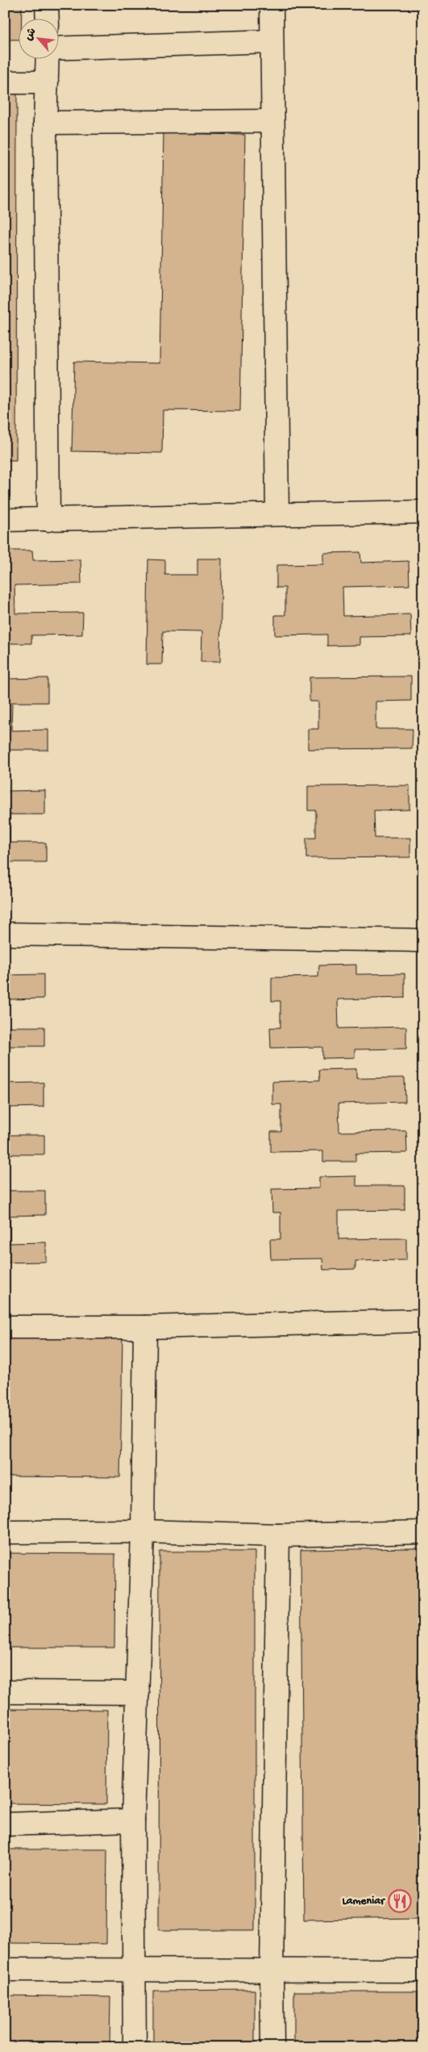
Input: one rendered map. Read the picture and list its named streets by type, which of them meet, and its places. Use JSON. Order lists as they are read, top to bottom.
{
  "places": {
    "restaurant": ["Lameniar"]
  },
  "north": "top left"
}
